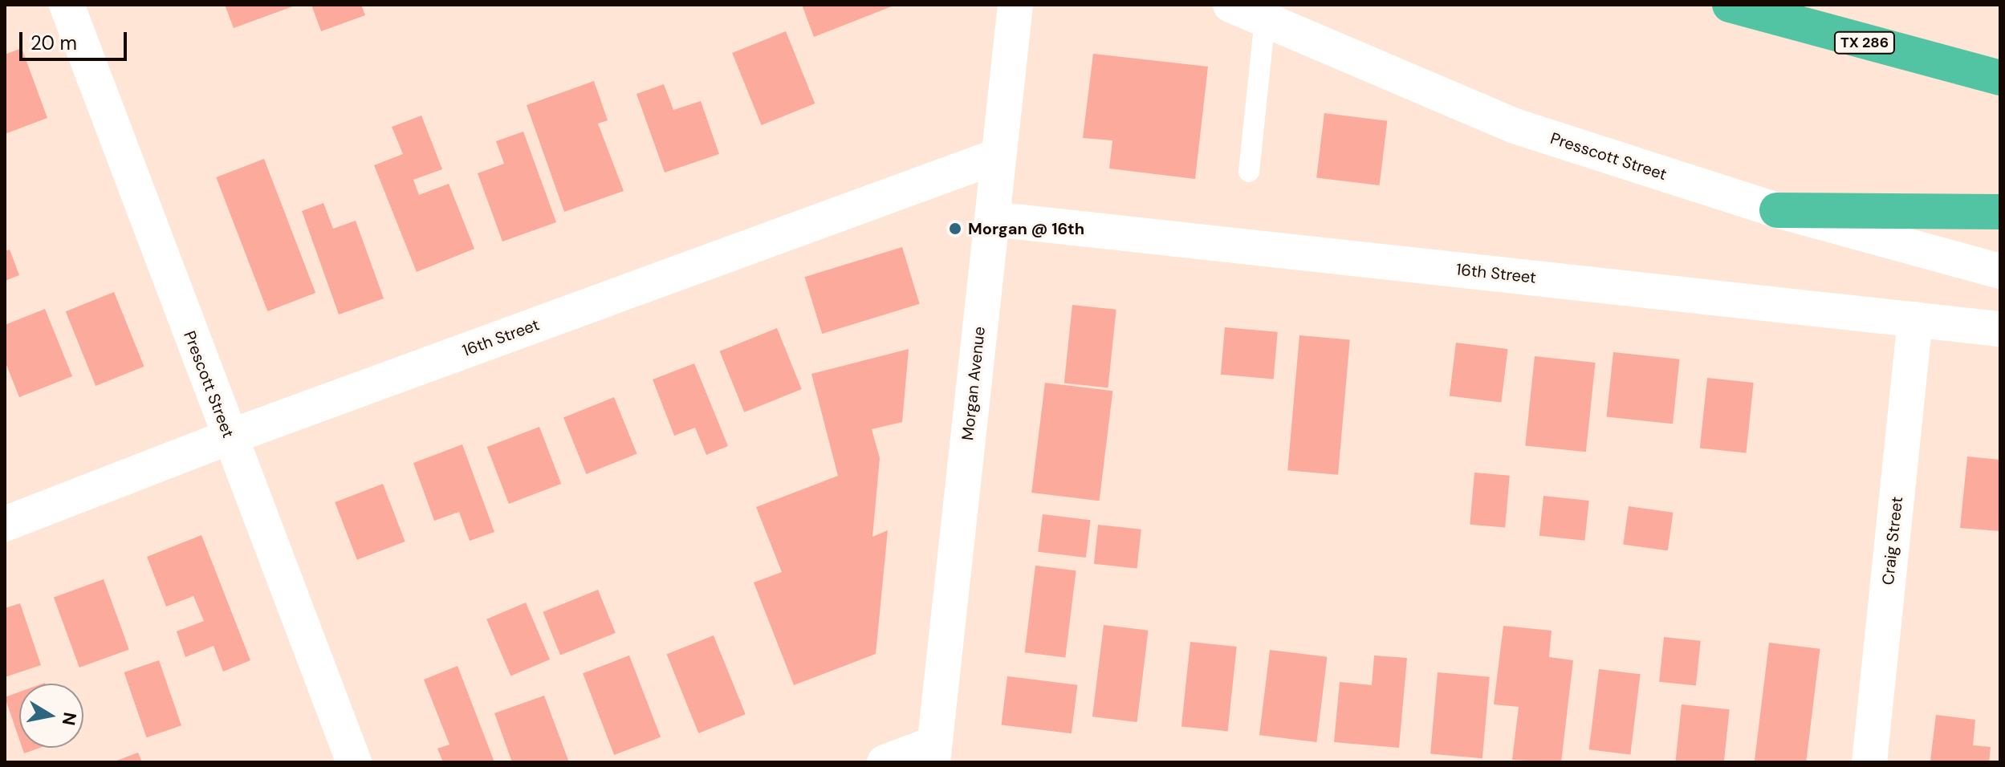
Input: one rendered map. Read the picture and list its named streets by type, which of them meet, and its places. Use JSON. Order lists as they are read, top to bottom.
{
  "streets": {
    "highway": ["TX 286"],
    "street": [
      "Presscott Street",
      "16th Street",
      "Morgan Avenue",
      "Prescott Street",
      "Craig Street"
    ]
  },
  "crossings": [
    ["16th Street", "Morgan Avenue"],
    ["16th Street", "Prescott Street"],
    ["16th Street", "Craig Street"]
  ],
  "places": ["Morgan @ 16th"],
  "scale_bar": "20 m",
  "north": "right"
}
